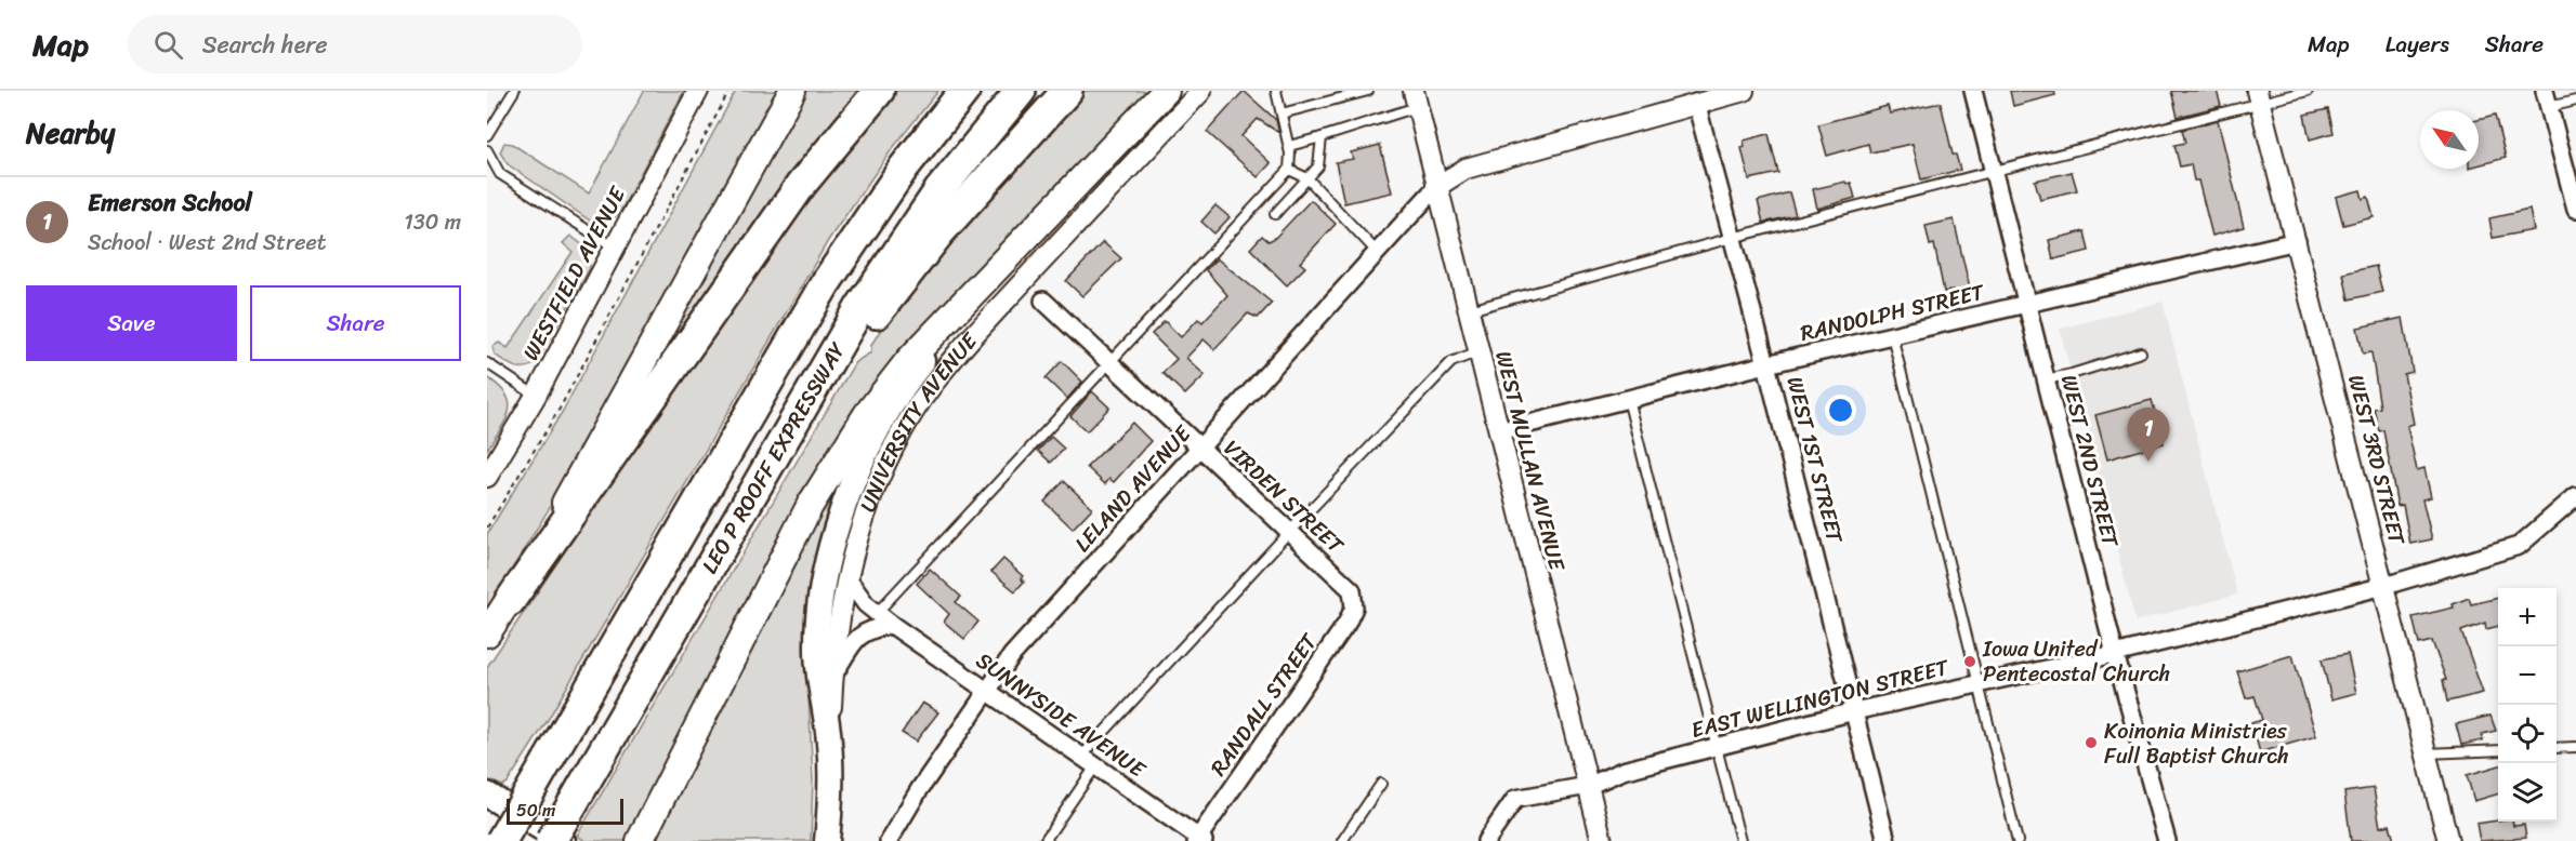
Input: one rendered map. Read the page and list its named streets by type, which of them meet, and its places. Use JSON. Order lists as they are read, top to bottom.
{
  "streets": {
    "highway": ["LEO P ROOFF EXPRESSWAY"],
    "main road": ["UNIVERSITY AVENUE"],
    "street": [
      "WESTFIELD AVENUE",
      "RANDOLPH STREET",
      "WEST 1ST STREET",
      "WEST 3RD STREET",
      "WEST MULLAN AVENUE",
      "WEST 2ND STREET",
      "LELAND AVENUE",
      "VIRDEN STREET",
      "EAST WELLINGTON STREET",
      "RANDALL STREET",
      "SUNNYSIDE AVENUE"
    ]
  },
  "crossings": [
    ["RANDOLPH STREET", "WEST 1ST STREET"],
    ["RANDOLPH STREET", "WEST 3RD STREET"],
    ["RANDOLPH STREET", "WEST MULLAN AVENUE"],
    ["RANDOLPH STREET", "WEST 2ND STREET"],
    ["UNIVERSITY AVENUE", "SUNNYSIDE AVENUE"],
    ["WEST 1ST STREET", "EAST WELLINGTON STREET"],
    ["WEST 3RD STREET", "EAST WELLINGTON STREET"],
    ["WEST MULLAN AVENUE", "LELAND AVENUE"],
    ["WEST MULLAN AVENUE", "EAST WELLINGTON STREET"],
    ["WEST 2ND STREET", "EAST WELLINGTON STREET"],
    ["LELAND AVENUE", "VIRDEN STREET"],
    ["LELAND AVENUE", "SUNNYSIDE AVENUE"],
    ["VIRDEN STREET", "RANDALL STREET"],
    ["RANDALL STREET", "SUNNYSIDE AVENUE"]
  ],
  "places": ["Iowa United Pentecostal Church", "Koinonia Ministries Full Baptist Church"],
  "scale_bar": "50 m",
  "north": "top left",
  "page": {
    "header": "Map",
    "search": "Search here",
    "nav": ["Map", "Layers", "Share"],
    "heading": "Nearby",
    "list": [
      {
        "mark": "1",
        "name": "Emerson School",
        "note": "School · West 2nd Street",
        "value": "130 m"
      }
    ],
    "buttons": ["Save", "Share"],
    "pins": "1",
    "map_buttons": ["+", "−"],
    "scale": "50 m"
  }
}
